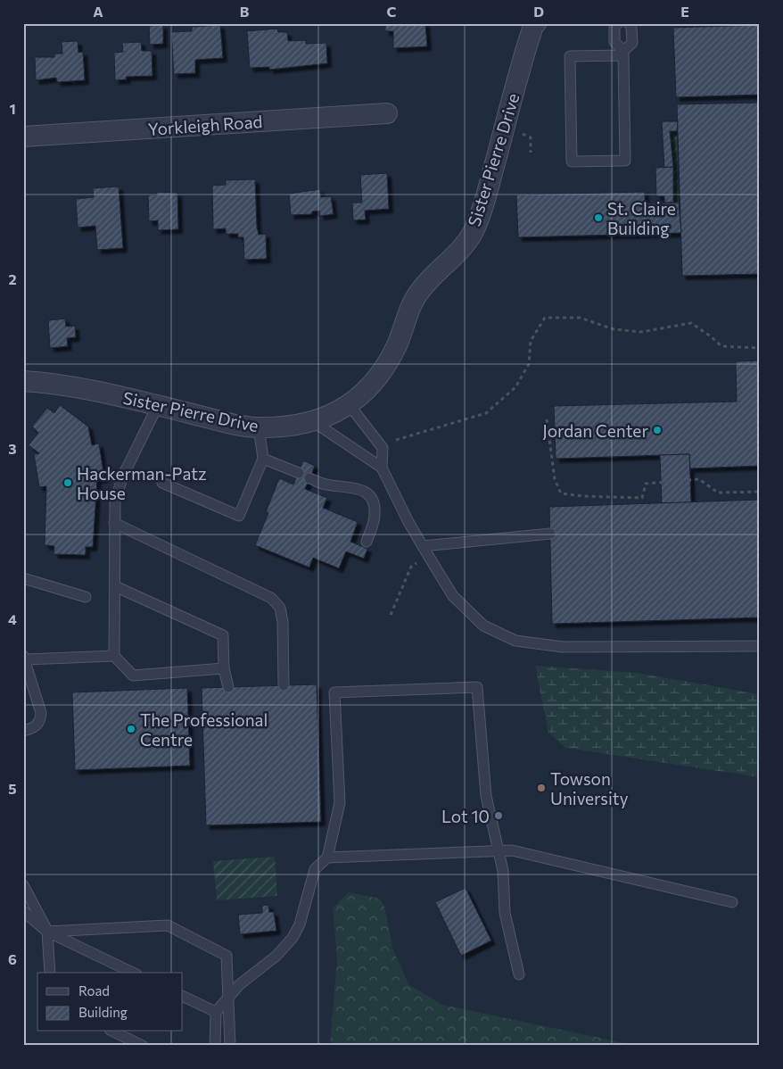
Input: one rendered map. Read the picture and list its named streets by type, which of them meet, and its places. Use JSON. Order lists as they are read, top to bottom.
{
  "streets": {
    "street": ["Yorkleigh Road", "Sister Pierre Drive"]
  },
  "places": [
    "St. Claire Building",
    "Jordan Center",
    "Hackerman-Patz House",
    "The Professional Centre",
    "Towson University",
    "Lot 10"
  ],
  "legend": ["Road", "Building"],
  "grid": {
    "columns": [
      "A",
      "B",
      "C",
      "D",
      "E"
    ],
    "rows": [
      "1",
      "2",
      "3",
      "4",
      "5",
      "6"
    ]
  }
}
